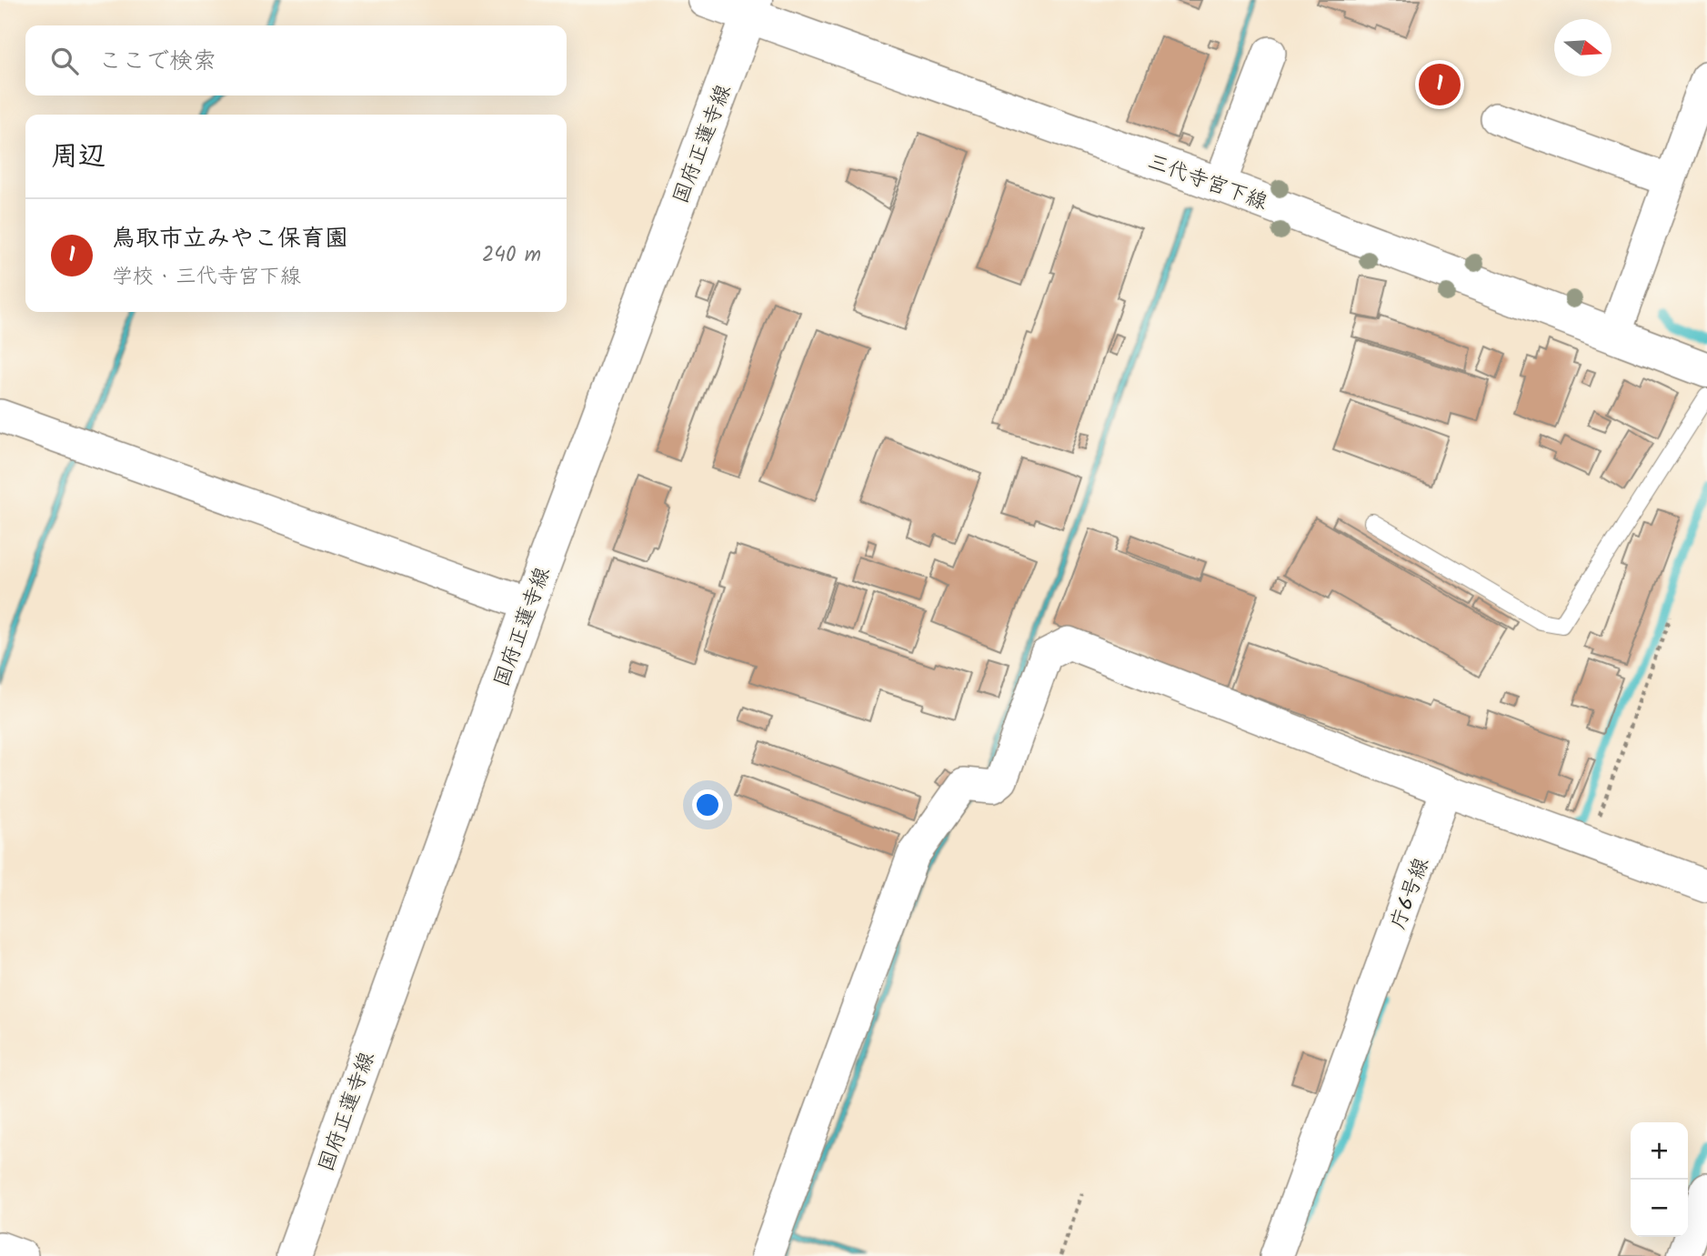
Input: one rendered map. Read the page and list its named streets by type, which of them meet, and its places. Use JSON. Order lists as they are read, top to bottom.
{
  "streets": {
    "main road": ["国府正蓮寺線", "三代寺宮下線"],
    "street": ["庁6号線"]
  },
  "crossings": [
    ["国府正蓮寺線", "三代寺宮下線"]
  ],
  "north": "right",
  "page": {
    "search": "ここで検索",
    "pins": "1",
    "heading": "周辺",
    "list": [
      {
        "mark": "1",
        "name": "鳥取市立みやこ保育園",
        "note": "学校 · 三代寺宮下線",
        "value": "240 m"
      }
    ],
    "map_buttons": ["+", "−"]
  }
}
